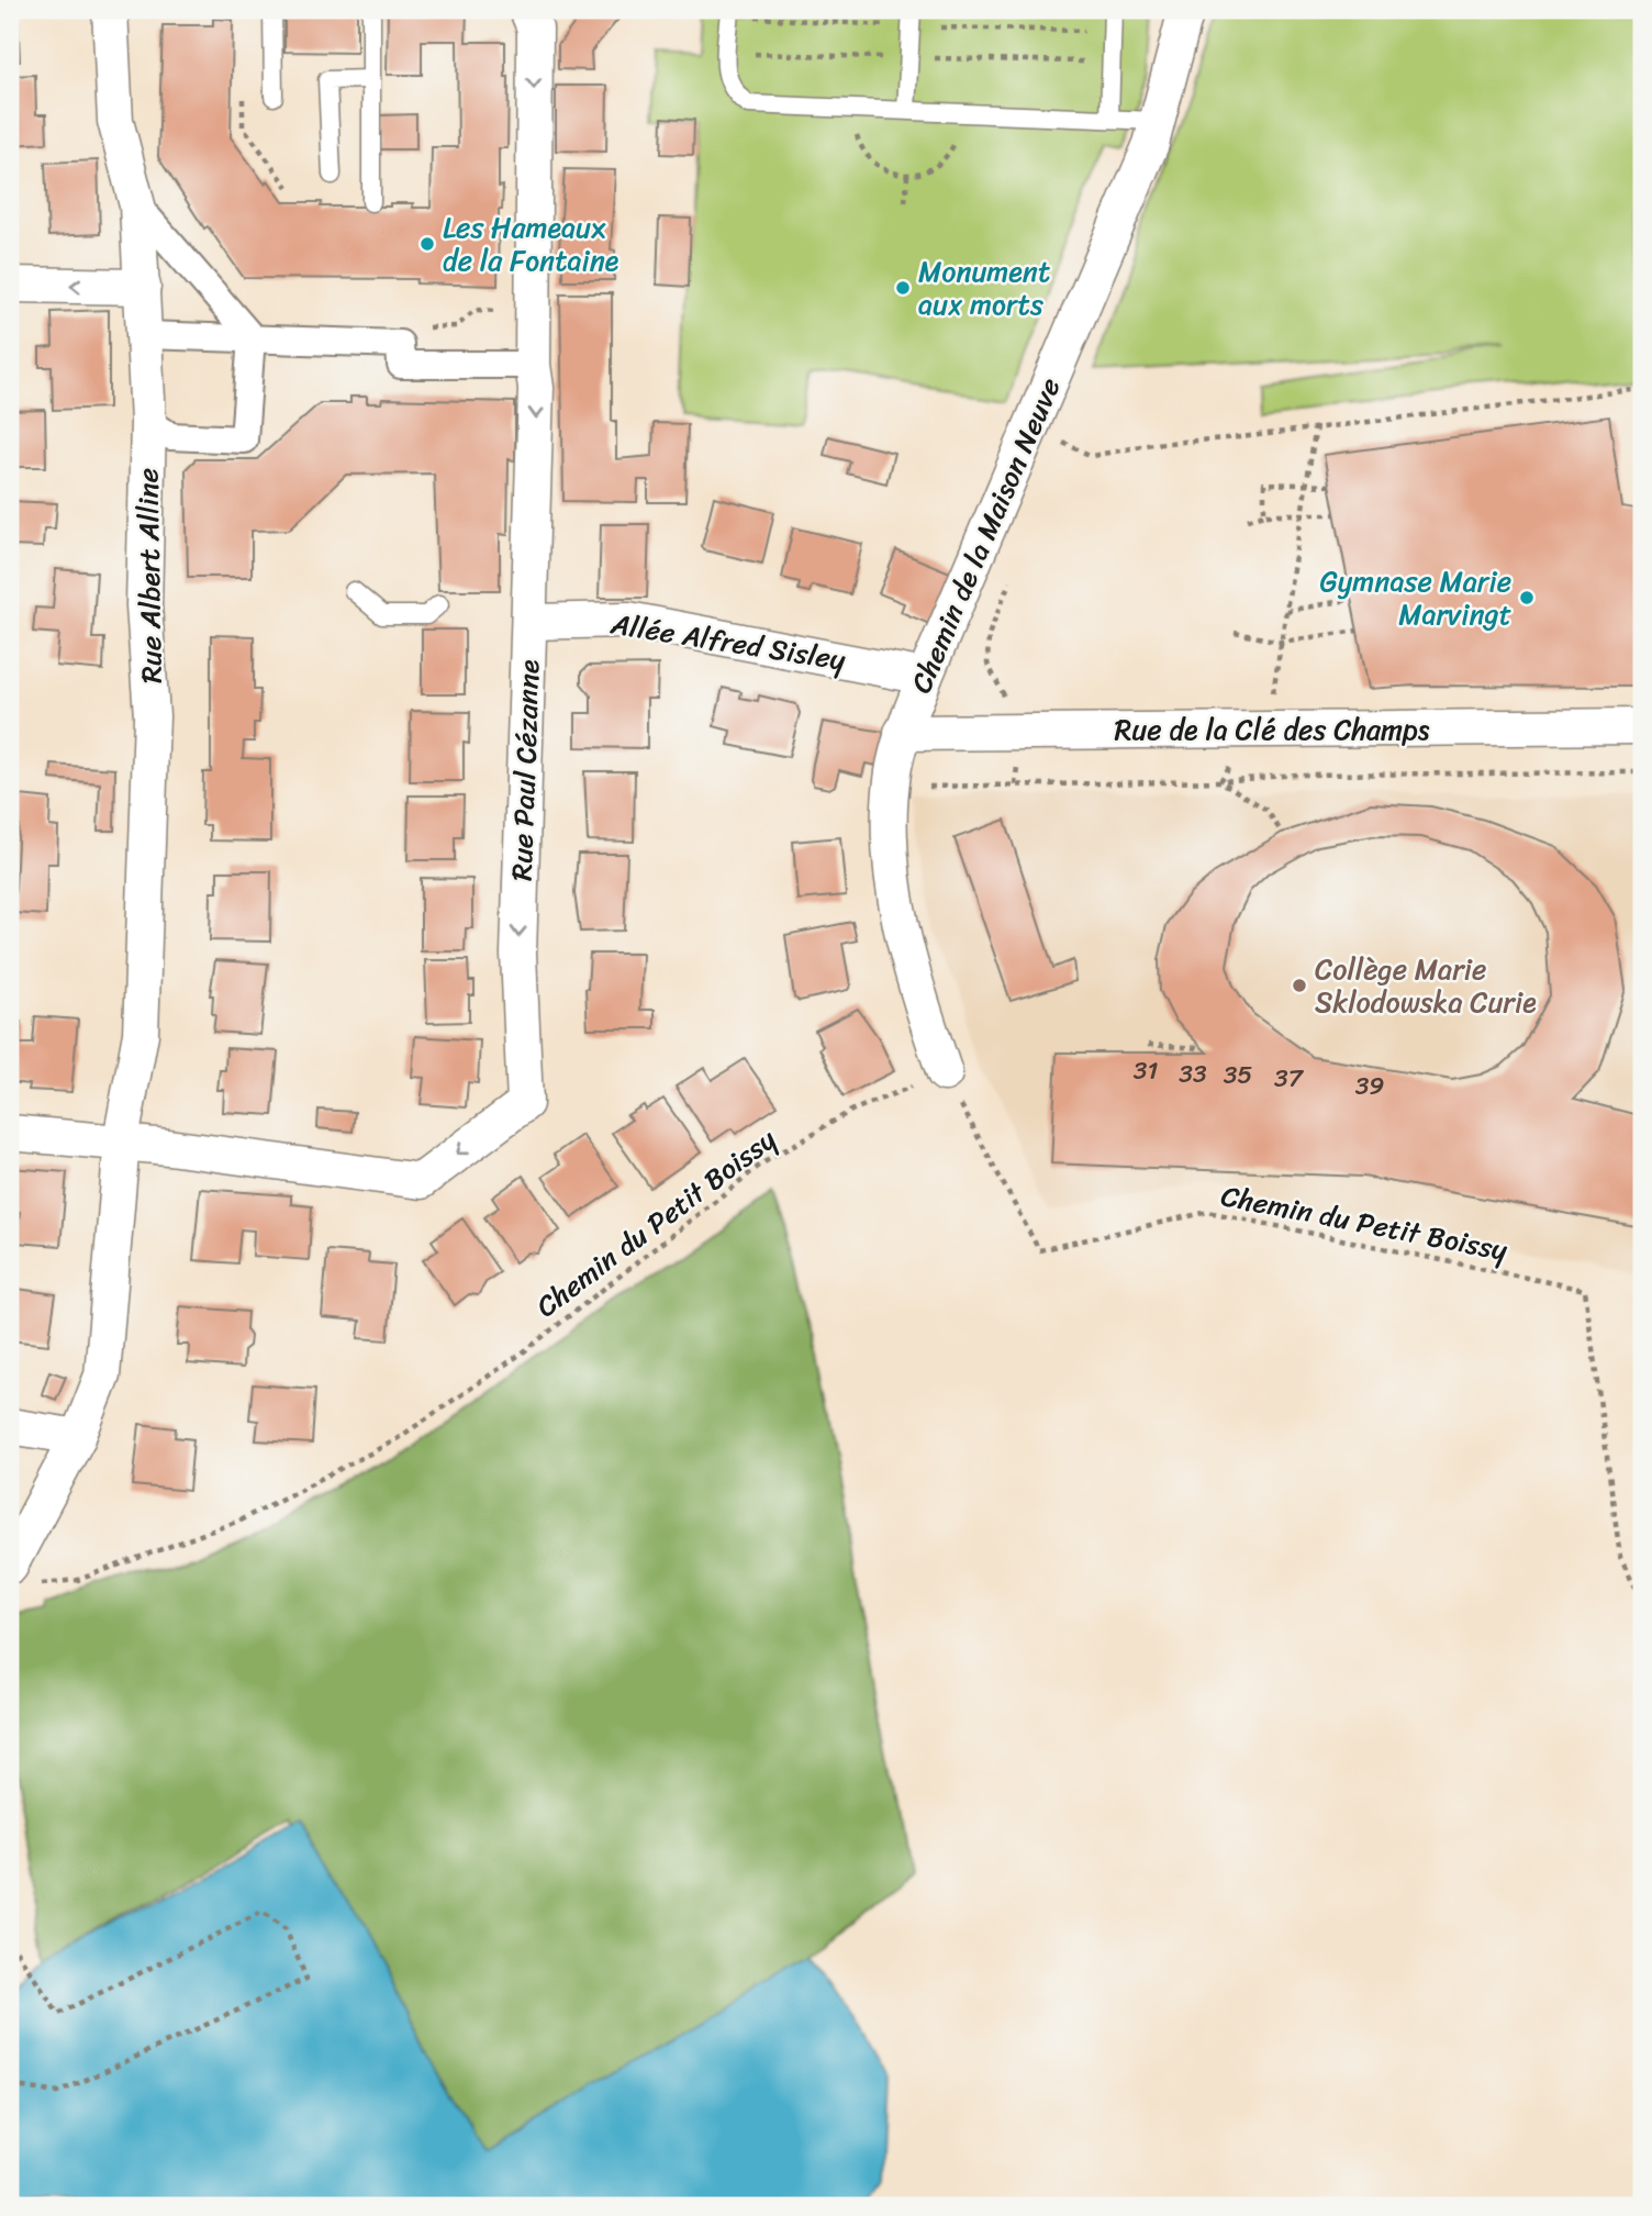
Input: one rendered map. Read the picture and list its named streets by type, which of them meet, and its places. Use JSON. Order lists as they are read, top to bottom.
{
  "streets": {
    "street": [
      "Chemin de la Maison Neuve",
      "Rue Albert Alline",
      "Allée Alfred Sisley",
      "Rue de la Clé des Champs",
      "Rue Paul Cézanne"
    ],
    "path": ["Chemin du Petit Boissy"]
  },
  "crossings": [
    ["Chemin de la Maison Neuve", "Allée Alfred Sisley"],
    ["Chemin de la Maison Neuve", "Rue de la Clé des Champs"],
    ["Chemin de la Maison Neuve", "Chemin du Petit Boissy"],
    ["Rue Albert Alline", "Rue Paul Cézanne"],
    ["Rue Albert Alline", "Chemin du Petit Boissy"],
    ["Allée Alfred Sisley", "Rue Paul Cézanne"]
  ],
  "places": [
    "Les Hameaux de la Fontaine",
    "Monument aux morts",
    "Gymnase Marie Marvingt",
    "Collège Marie Sklodowska Curie"
  ],
  "house_numbers": [
    "31",
    "33",
    "35",
    "37",
    "39"
  ]
}
